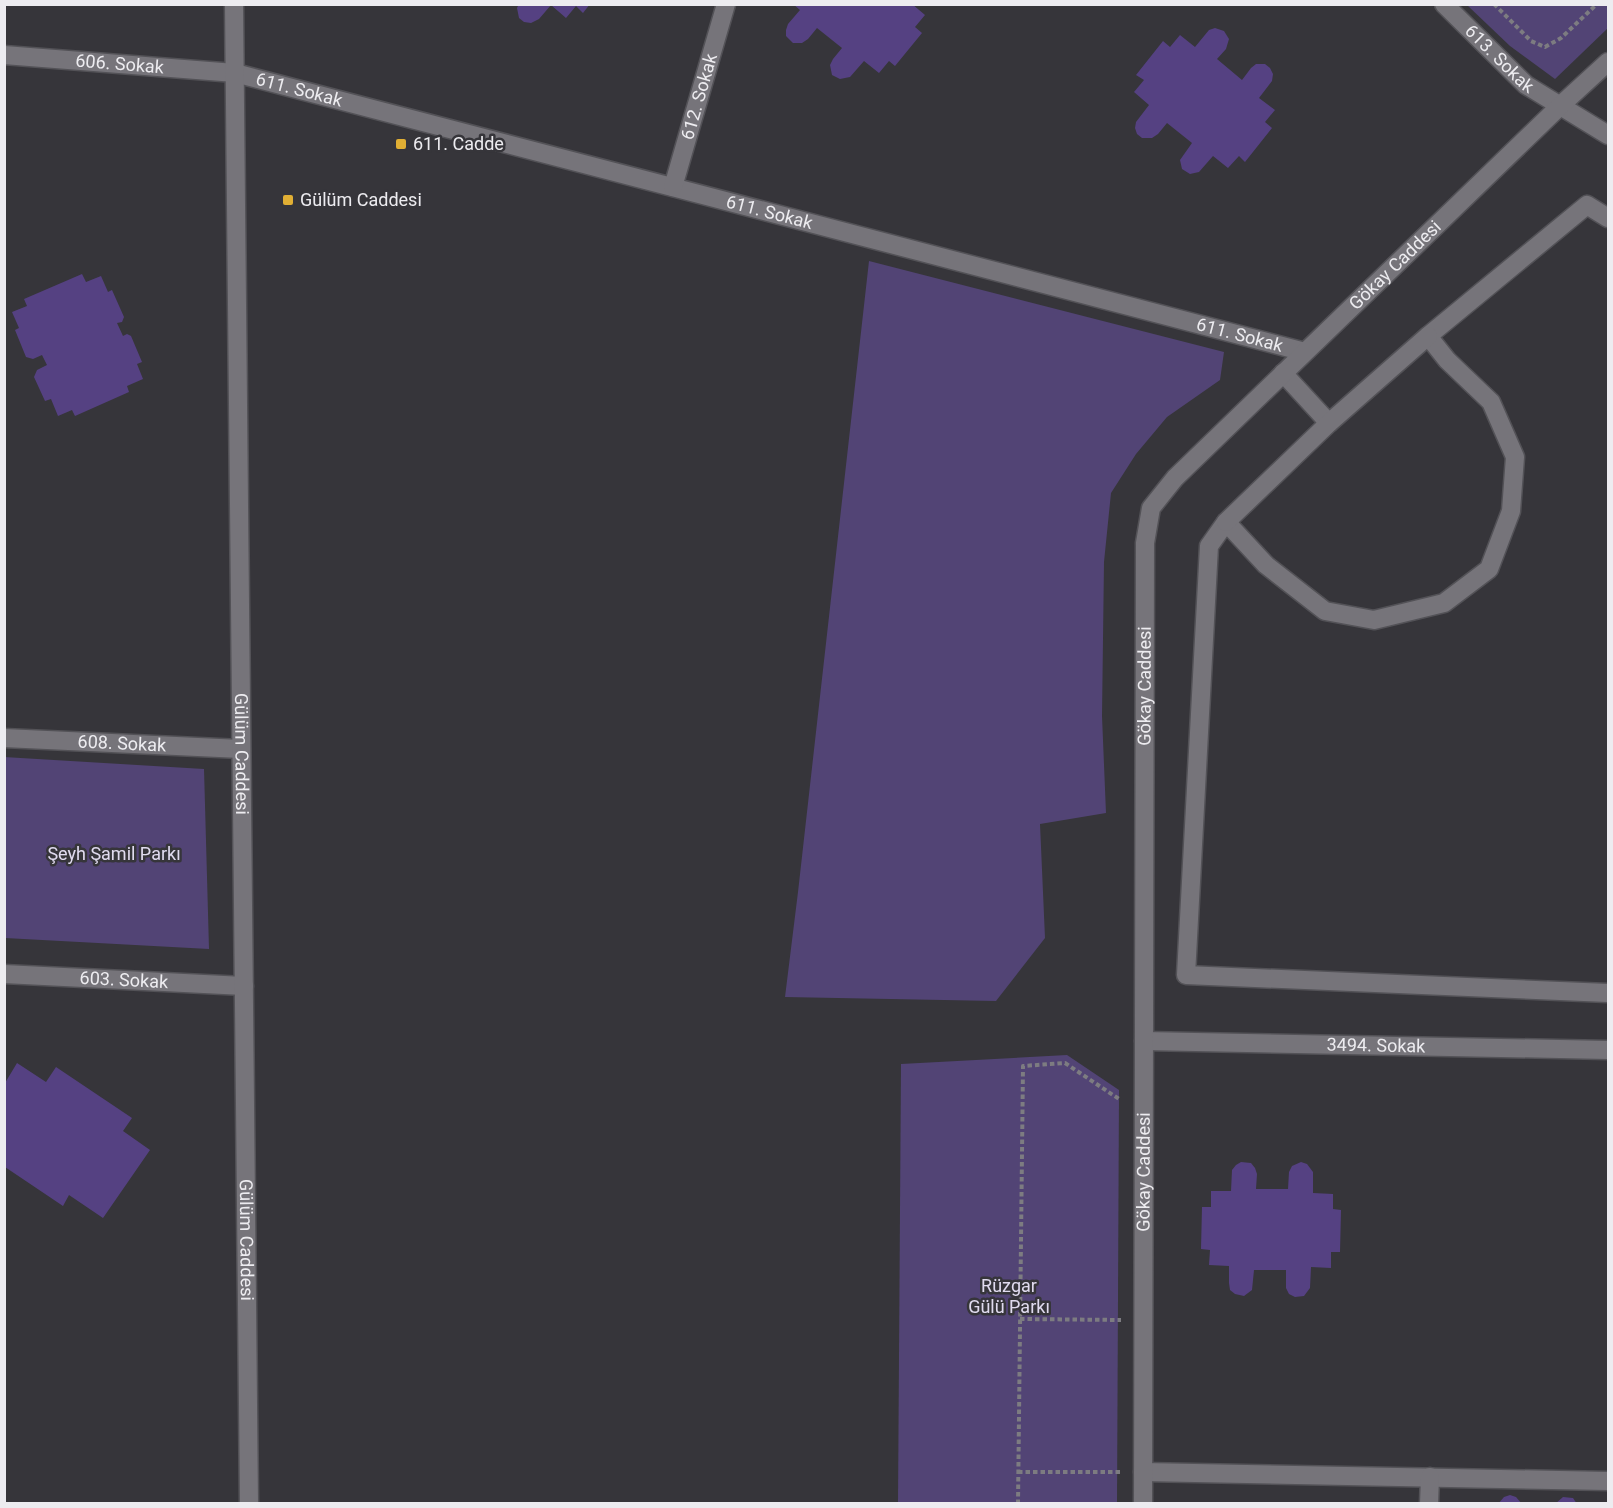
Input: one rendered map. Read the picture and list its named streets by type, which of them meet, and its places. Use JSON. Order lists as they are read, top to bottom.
{
  "streets": {
    "street": [
      "613. Sokak",
      "606. Sokak",
      "611. Sokak",
      "612. Sokak",
      "Gökay Caddesi",
      "608. Sokak",
      "Gülüm Caddesi",
      "603. Sokak",
      "3494. Sokak"
    ]
  },
  "crossings": [
    ["613. Sokak", "Gökay Caddesi"],
    ["606. Sokak", "611. Sokak"],
    ["606. Sokak", "Gülüm Caddesi"],
    ["611. Sokak", "612. Sokak"],
    ["611. Sokak", "Gökay Caddesi"],
    ["611. Sokak", "Gülüm Caddesi"],
    ["Gökay Caddesi", "3494. Sokak"],
    ["608. Sokak", "Gülüm Caddesi"],
    ["Gülüm Caddesi", "603. Sokak"]
  ],
  "parks": ["Şeyh Şamil Parkı", "Rüzgar Gülü Parkı"],
  "places": {
    "transit": ["611. Cadde", "Gülüm Caddesi"]
  }
}
